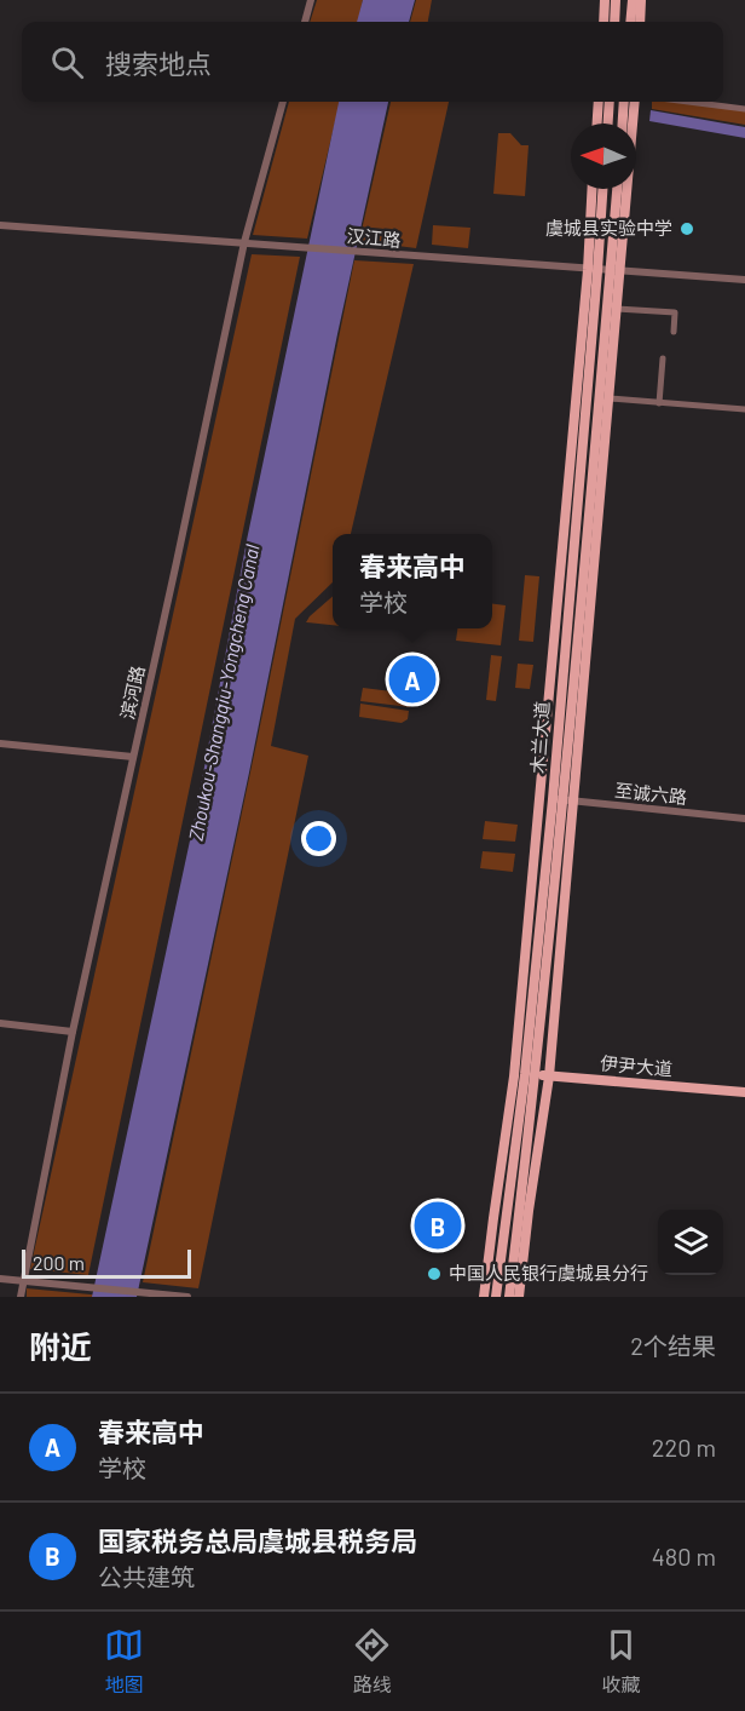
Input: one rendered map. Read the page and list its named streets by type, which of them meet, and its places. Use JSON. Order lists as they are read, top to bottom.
{
  "streets": {
    "main road": ["木兰大道", "伊尹大道"],
    "street": ["汉江路", "滨河路", "至诚六路"]
  },
  "crossings": [
    ["汉江路", "滨河路"],
    ["汉江路", "木兰大道"],
    ["木兰大道", "至诚六路"],
    ["木兰大道", "伊尹大道"]
  ],
  "water": ["Zhoukou-Shangqiu-Yongcheng Canal"],
  "places": ["虞城县实验中学", "中国人民银行虞城县分行"],
  "scale_bar": "200 m",
  "north": "left",
  "page": {
    "search": "搜索地点",
    "popup": ["春来高中", "学校"],
    "pins": ["A", "B"],
    "scale": "200 m",
    "heading": ["附近", "2个结果"],
    "list": [
      {
        "mark": "A",
        "name": "春来高中",
        "note": "学校",
        "value": "220 m"
      },
      {
        "mark": "B",
        "name": "国家税务总局虞城县税务局",
        "note": "公共建筑",
        "value": "480 m"
      }
    ],
    "nav": ["地图", "路线", "收藏"]
  }
}
